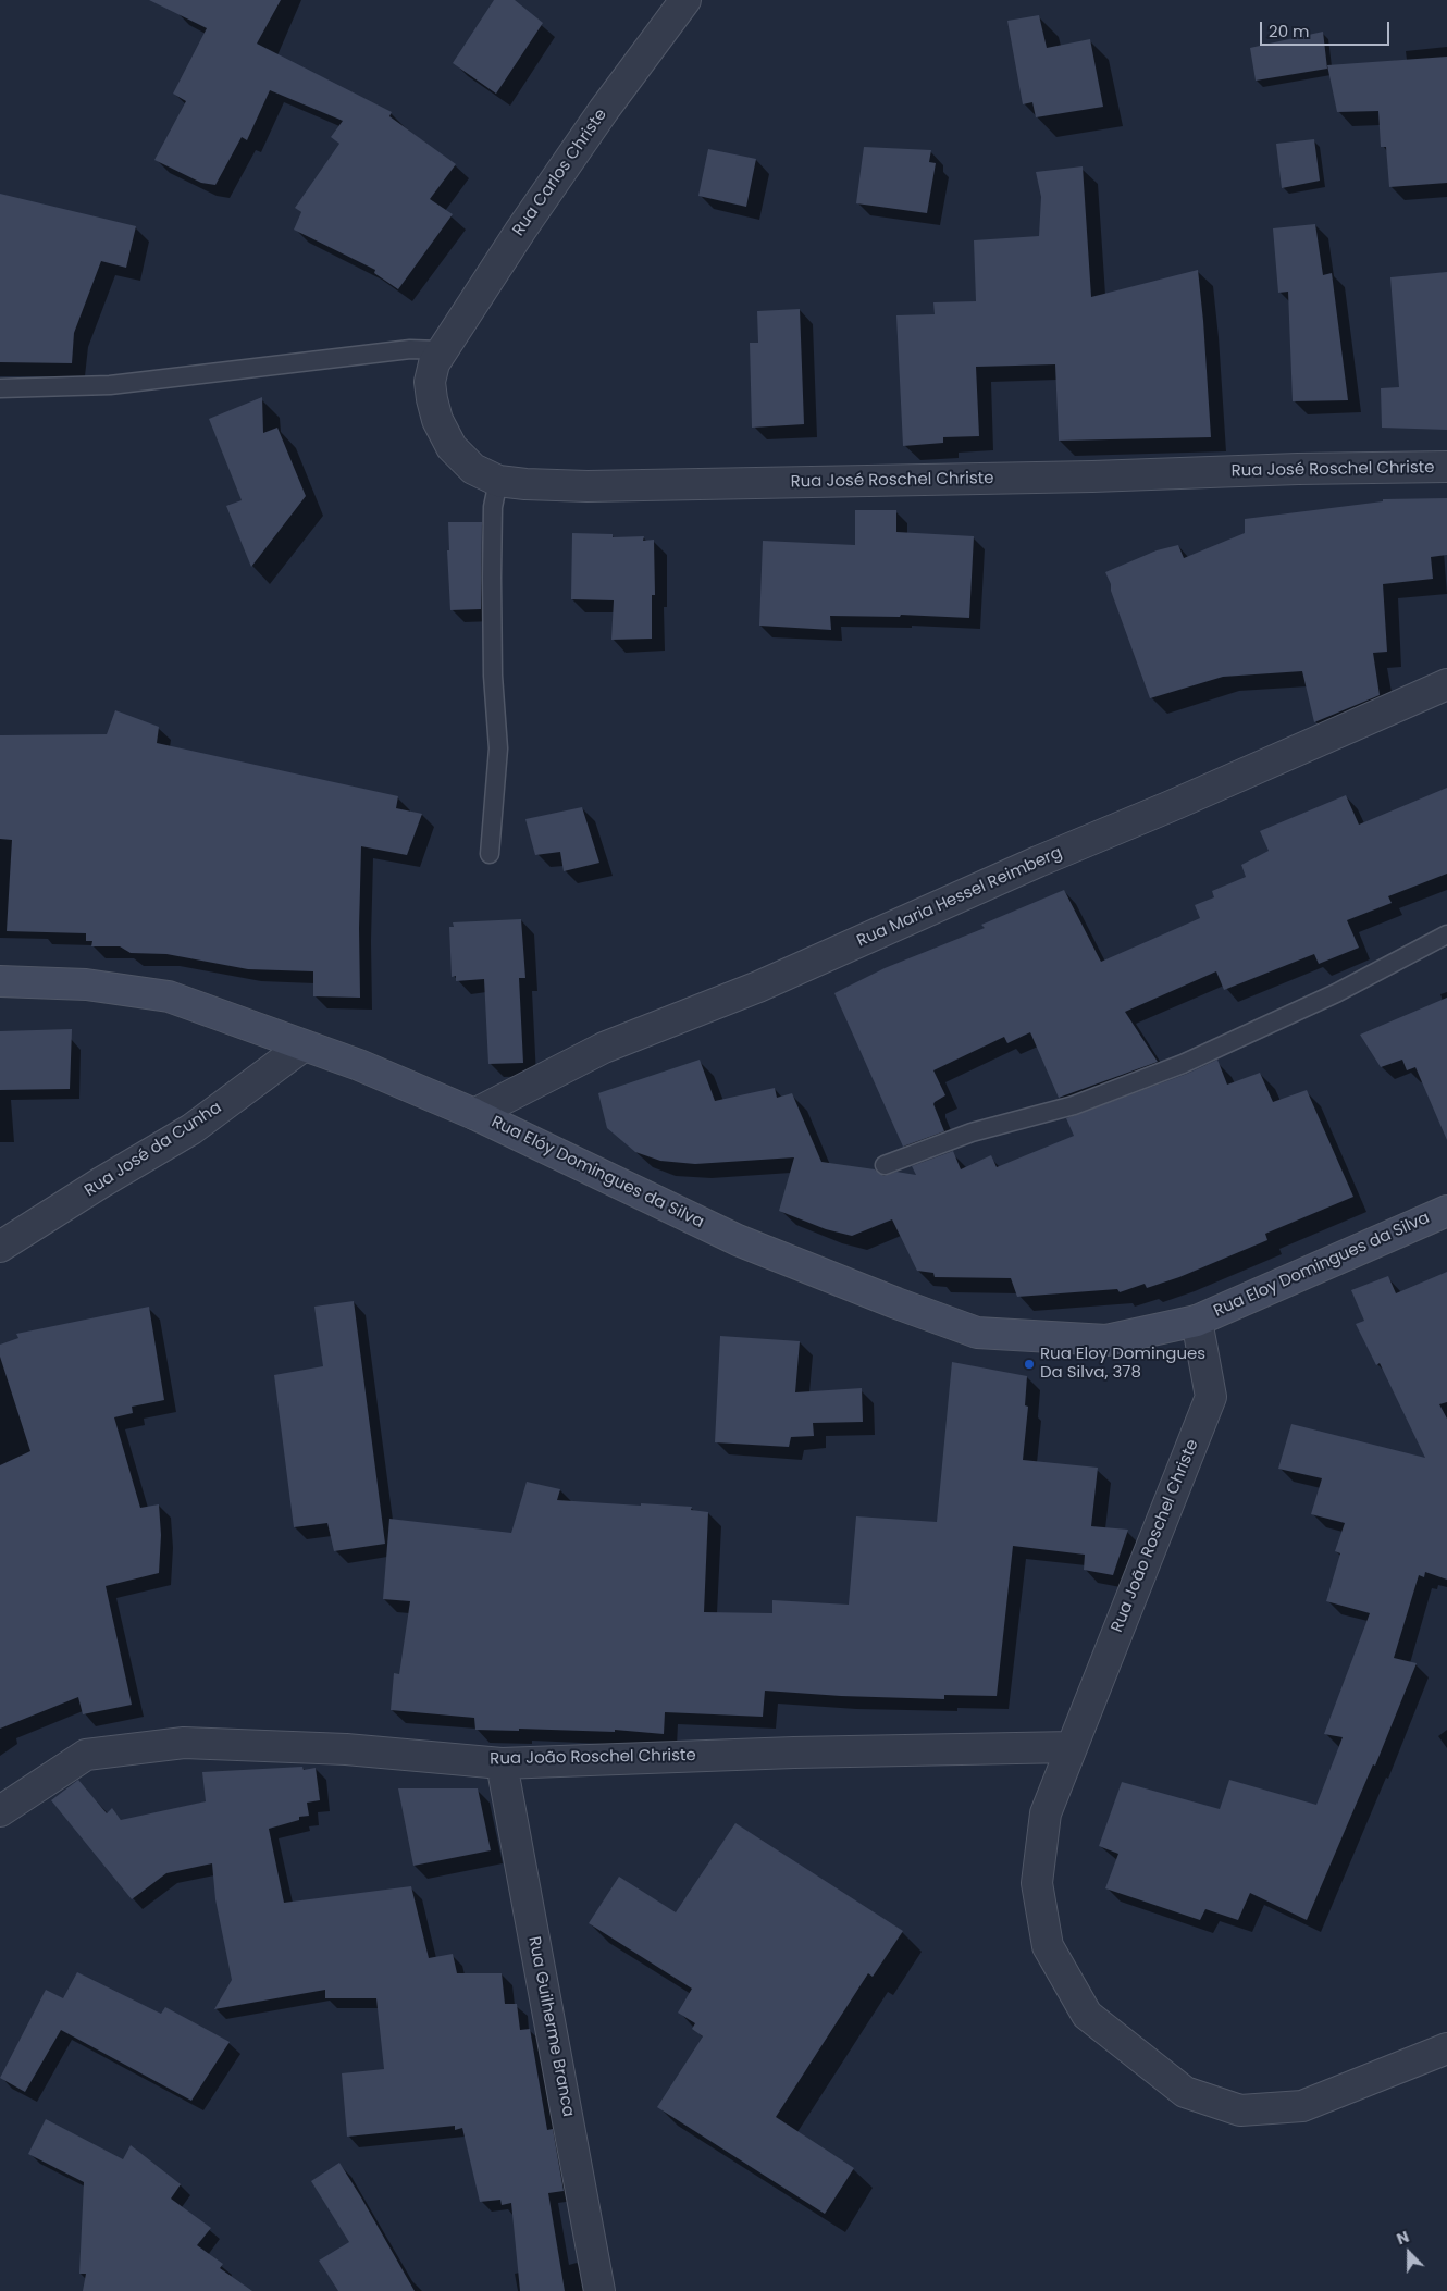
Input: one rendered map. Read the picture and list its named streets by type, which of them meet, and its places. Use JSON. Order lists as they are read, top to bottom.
{
  "streets": {
    "main road": ["Rua Elóy Domingues da Silva", "Rua Eloy Domingues da Silva"],
    "street": [
      "Rua Carlos Christe",
      "Rua José Roschel Christe",
      "Rua Maria Hessel Reimberg",
      "Rua José da Cunha",
      "Rua João Roschel Christe",
      "Rua Guilherme Branca"
    ]
  },
  "crossings": [
    ["Rua Carlos Christe", "Rua José Roschel Christe"],
    ["Rua Maria Hessel Reimberg", "Rua Elóy Domingues da Silva"],
    ["Rua José da Cunha", "Rua Elóy Domingues da Silva"],
    ["Rua Elóy Domingues da Silva", "Rua Eloy Domingues da Silva"],
    ["Rua Elóy Domingues da Silva", "Rua João Roschel Christe"],
    ["Rua Eloy Domingues da Silva", "Rua João Roschel Christe"],
    ["Rua João Roschel Christe", "Rua Guilherme Branca"]
  ],
  "places": ["Rua Eloy Domingues Da Silva, 378"],
  "scale_bar": "20 m",
  "north": "top"
}
